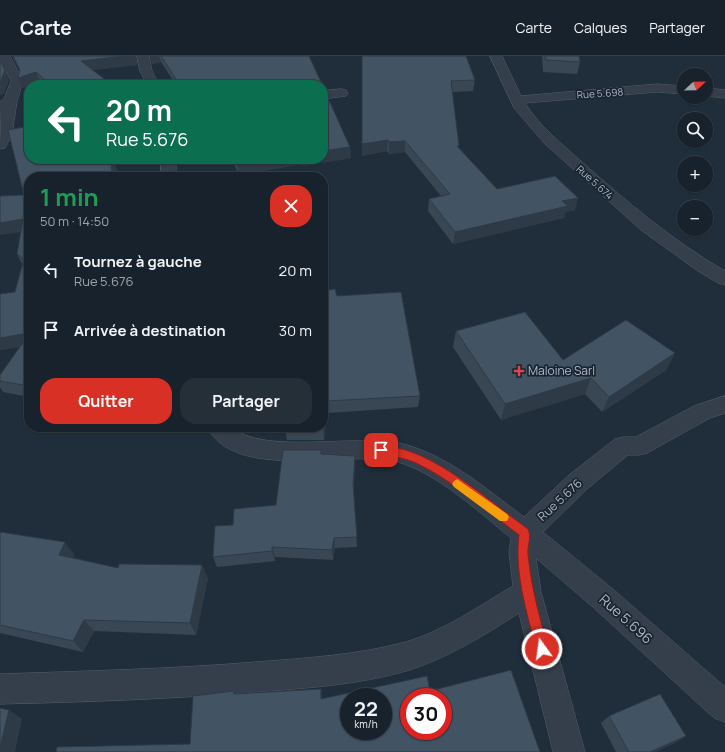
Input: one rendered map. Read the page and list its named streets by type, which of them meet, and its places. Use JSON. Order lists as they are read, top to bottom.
{
  "streets": {
    "street": [
      "Rue 5.698",
      "Rue 5.674",
      "Rue 5.676",
      "Rue 5.696"
    ]
  },
  "crossings": [
    ["Rue 5.698", "Rue 5.674"],
    ["Rue 5.676", "Rue 5.696"]
  ],
  "places": {
    "health": ["Maloine Sarl"]
  },
  "north": "right",
  "page": {
    "header": "Carte",
    "nav": ["Carte", "Calques", "Partager"],
    "map_buttons": ["+", "−"],
    "turn": ["20 m", "Rue 5.676"],
    "heading": ["1 min", "50 m · 14:50"],
    "list": [
      {
        "name": "Tournez à gauche",
        "note": "Rue 5.676",
        "value": "20 m"
      },
      {
        "name": "Arrivée à destination",
        "value": "30 m"
      }
    ],
    "buttons": ["Quitter", "Partager"],
    "speed": "22 km/h",
    "limit": "30"
  }
}
